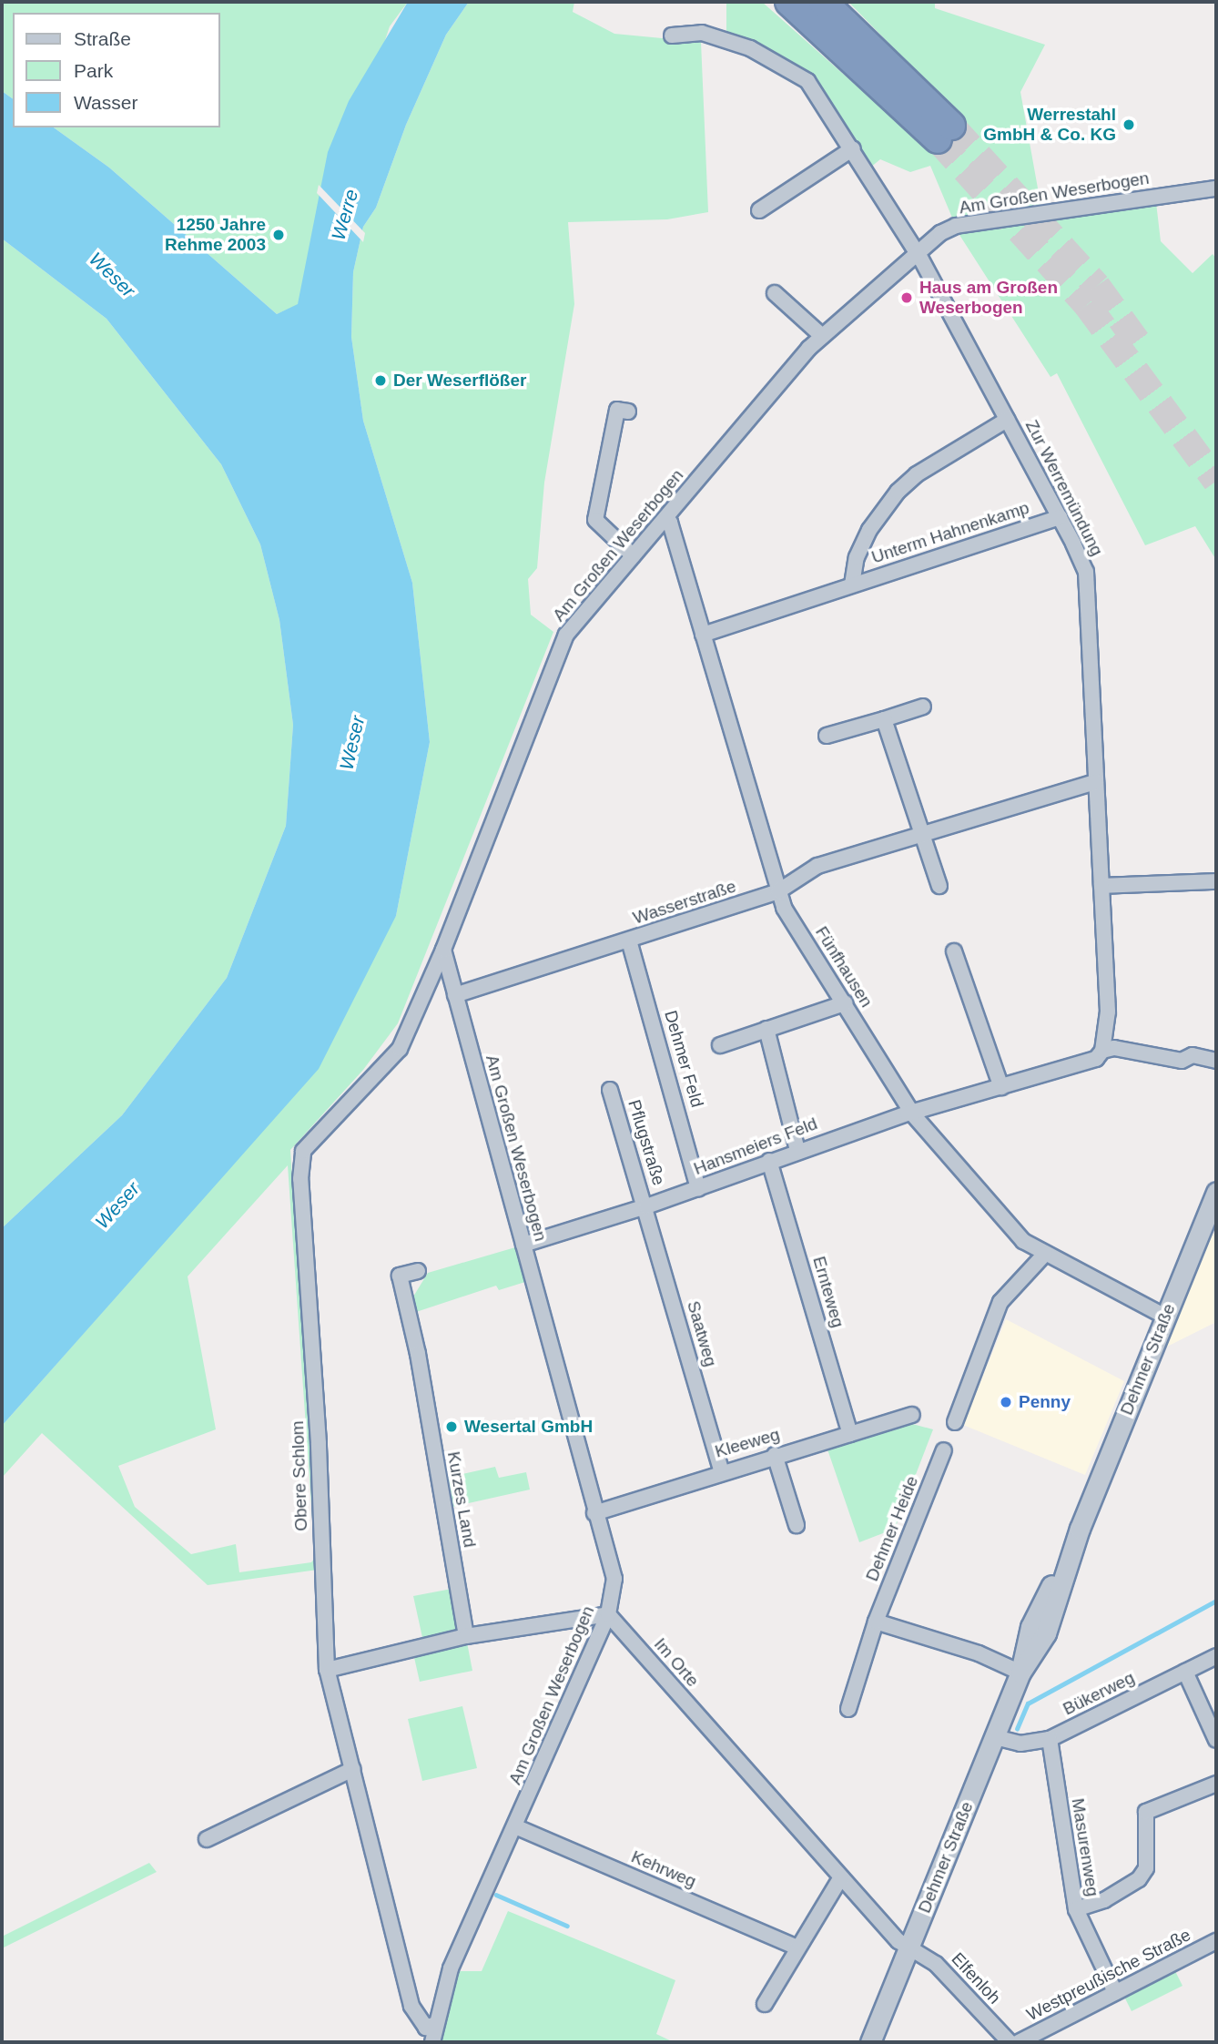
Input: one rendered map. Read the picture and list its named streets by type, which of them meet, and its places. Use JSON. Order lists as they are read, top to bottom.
{
  "streets": {
    "street": [
      "Am Großen Weserbogen",
      "Zur Werremündung",
      "Unterm Hahnenkamp",
      "Wasserstraße",
      "Fünfhausen",
      "Dehmer Feld",
      "Pflugstraße",
      "Hansmeiers Feld",
      "Ernteweg",
      "Saatweg",
      "Dehmer Straße",
      "Kleeweg",
      "Obere Schlom",
      "Kurzes Land",
      "Dehmer Heide",
      "Im Orte",
      "Bükerweg",
      "Masurenweg",
      "Kehrweg",
      "Westpreußische Straße",
      "Elfenloh"
    ]
  },
  "crossings": [
    ["Am Großen Weserbogen", "Zur Werremündung"],
    ["Am Großen Weserbogen", "Wasserstraße"],
    ["Am Großen Weserbogen", "Fünfhausen"],
    ["Am Großen Weserbogen", "Hansmeiers Feld"],
    ["Am Großen Weserbogen", "Kleeweg"],
    ["Am Großen Weserbogen", "Obere Schlom"],
    ["Am Großen Weserbogen", "Im Orte"],
    ["Am Großen Weserbogen", "Kehrweg"],
    ["Zur Werremündung", "Unterm Hahnenkamp"],
    ["Zur Werremündung", "Wasserstraße"],
    ["Unterm Hahnenkamp", "Fünfhausen"],
    ["Wasserstraße", "Fünfhausen"],
    ["Wasserstraße", "Dehmer Feld"],
    ["Fünfhausen", "Hansmeiers Feld"],
    ["Fünfhausen", "Dehmer Straße"],
    ["Dehmer Feld", "Hansmeiers Feld"],
    ["Pflugstraße", "Hansmeiers Feld"],
    ["Pflugstraße", "Saatweg"],
    ["Hansmeiers Feld", "Ernteweg"],
    ["Hansmeiers Feld", "Saatweg"],
    ["Ernteweg", "Kleeweg"],
    ["Saatweg", "Kleeweg"],
    ["Dehmer Straße", "Im Orte"],
    ["Dehmer Straße", "Bükerweg"],
    ["Dehmer Straße", "Elfenloh"],
    ["Im Orte", "Elfenloh"],
    ["Bükerweg", "Masurenweg"],
    ["Masurenweg", "Westpreußische Straße"]
  ],
  "water": ["Werre", "Weser"],
  "places": [
    "Werrestahl GmbH & Co. KG",
    "1250 Jahre Rehme 2003",
    "Haus am Großen Weserbogen",
    "Der Weserflößer",
    "Penny",
    "Wesertal GmbH"
  ],
  "legend": ["Straße", "Park", "Wasser"]
}
